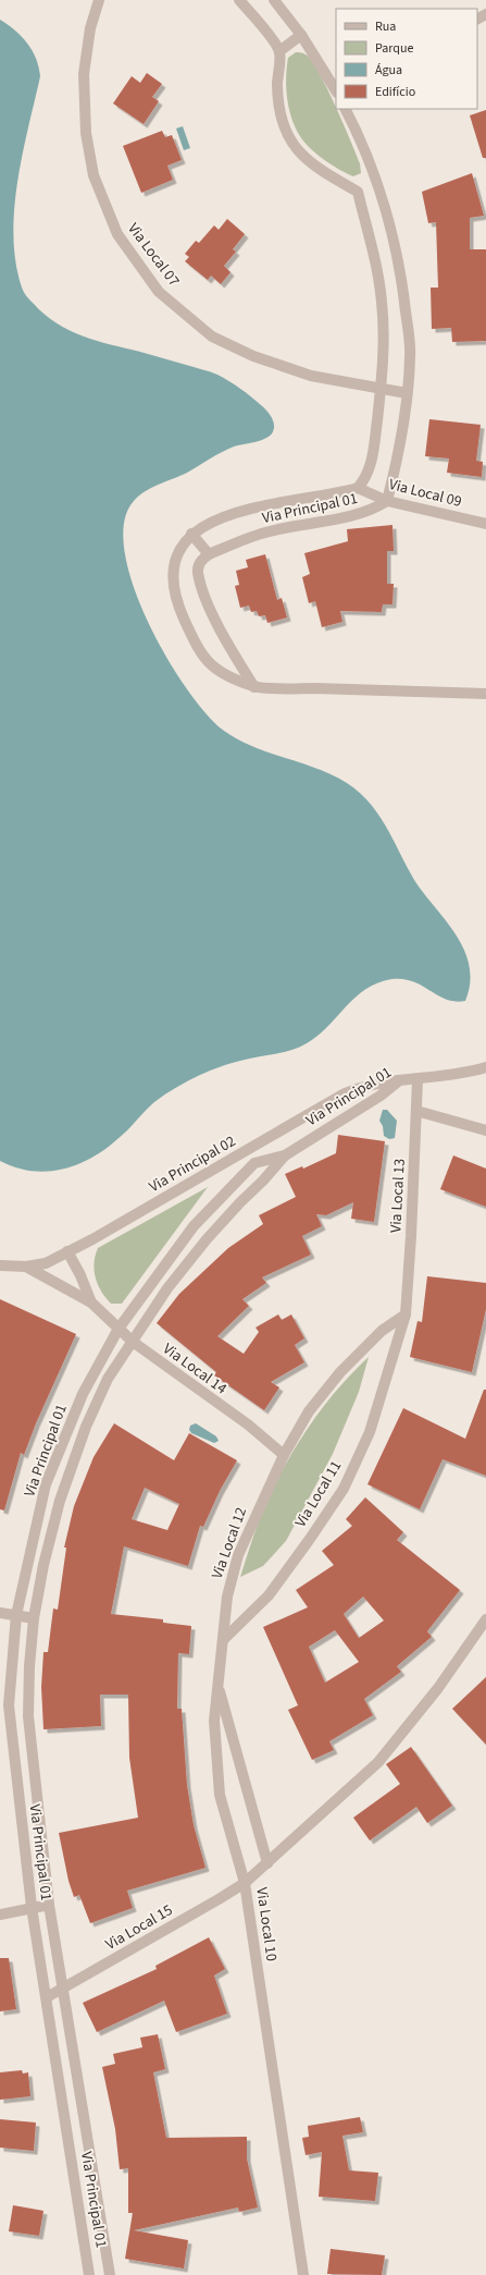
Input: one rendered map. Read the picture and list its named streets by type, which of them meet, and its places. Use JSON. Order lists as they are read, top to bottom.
{
  "streets": {
    "street": [
      "Via Local 07",
      "Via Local 09",
      "Via Principal 01",
      "Via Principal 02",
      "Via Local 13",
      "Via Local 14",
      "Via Local 11",
      "Via Local 12",
      "Via Local 10",
      "Via Local 15"
    ]
  },
  "crossings": [
    ["Via Local 07", "Via Principal 01"],
    ["Via Local 09", "Via Principal 01"],
    ["Via Principal 01", "Via Principal 02"],
    ["Via Principal 01", "Via Local 13"],
    ["Via Principal 01", "Via Local 14"],
    ["Via Principal 01", "Via Local 15"],
    ["Via Principal 02", "Via Local 14"],
    ["Via Local 13", "Via Local 11"],
    ["Via Local 13", "Via Local 12"],
    ["Via Local 14", "Via Local 12"],
    ["Via Local 11", "Via Local 12"],
    ["Via Local 12", "Via Local 10"],
    ["Via Local 12", "Via Local 15"],
    ["Via Local 10", "Via Local 15"]
  ],
  "legend": [
    "Rua",
    "Parque",
    "Água",
    "Edifício"
  ]
}
